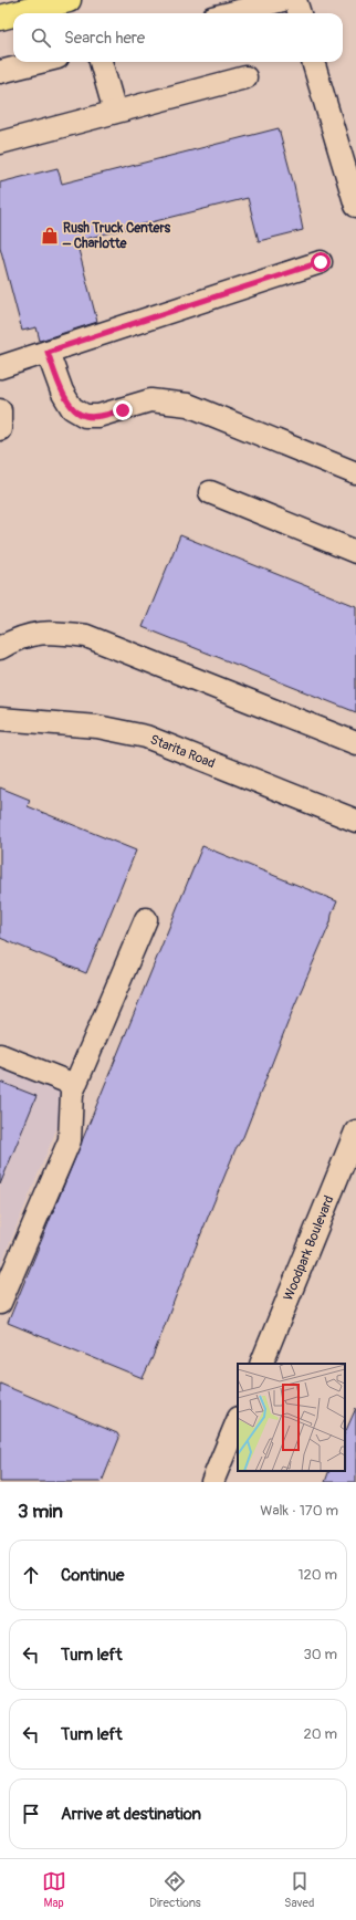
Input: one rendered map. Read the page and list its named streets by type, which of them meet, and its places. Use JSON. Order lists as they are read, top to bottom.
{
  "streets": {
    "street": ["Starita Road", "Woodpark Boulevard"]
  },
  "places": {
    "shop": ["Rush Truck Centers – Charlotte"]
  },
  "page": {
    "search": "Search here",
    "heading": ["3 min", "Walk · 170 m"],
    "list": [
      ["Continue", "120 m"],
      ["Turn left", "30 m"],
      ["Turn left", "20 m"],
      "Arrive at destination"
    ],
    "nav": ["Map", "Directions", "Saved"]
  }
}
